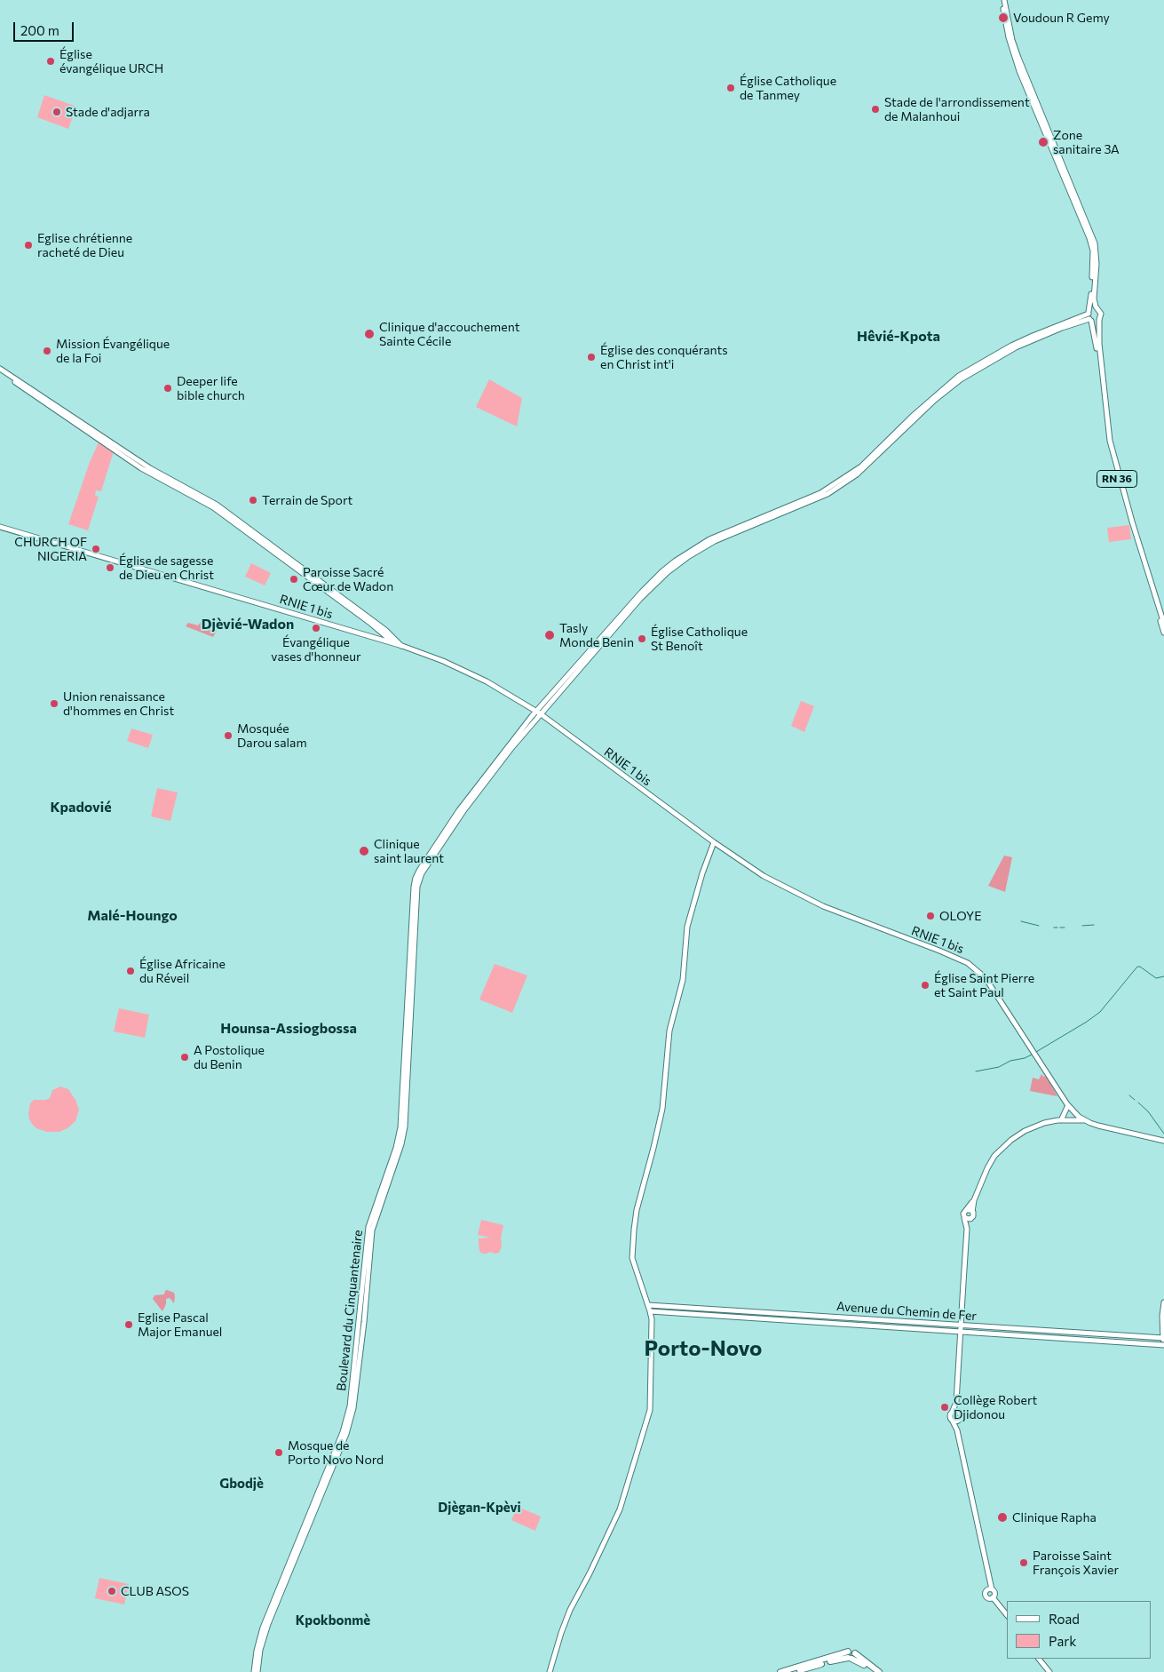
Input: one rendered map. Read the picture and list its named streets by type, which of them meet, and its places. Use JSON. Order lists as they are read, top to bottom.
{
  "streets": {
    "main road": [
      "RN 36",
      "RNIE 1 bis",
      "Boulevard du Cinquantenaire",
      "Avenue du Chemin de Fer"
    ]
  },
  "crossings": [
    ["RNIE 1 bis", "Boulevard du Cinquantenaire"]
  ],
  "districts": [
    "Hêvié-Kpota",
    "Djèvié-Wadon",
    "Kpadovié",
    "Malé-Houngo",
    "Hounsa-Assiogbossa",
    "Porto-Novo",
    "Gbodjè",
    "Djègan-Kpèvi",
    "Kpokbonmè"
  ],
  "places": [
    "Voudoun R Gemy",
    "Église évangélique URCH",
    "Église Catholique de Tanmey",
    "Stade de l'arrondissement de Malanhoui",
    "Stade d'adjarra",
    "Zone sanitaire 3A",
    "Eglise chrétienne racheté de Dieu",
    "Clinique d'accouchement Sainte Cécile",
    "Mission Évangélique de la Foi",
    "Église des conquérants en Christ int'i",
    "Deeper life bible church",
    "Terrain de Sport",
    "CHURCH OF NIGERIA",
    "Église de sagesse de Dieu en Christ",
    "Paroisse Sacré Cœur de Wadon",
    "Évangélique vases d'honneur",
    "Tasly Monde Benin",
    "Église Catholique St Benoît",
    "Union renaissance d'hommes en Christ",
    "Mosquée Darou salam",
    "Clinique saint laurent",
    "OLOYE",
    "Église Africaine du Réveil",
    "Église Saint Pierre et Saint Paul",
    "A Postolique du Benin",
    "Eglise Pascal Major Emanuel",
    "Collège Robert Djidonou",
    "Mosque de Porto Novo Nord",
    "Clinique Rapha",
    "Paroisse Saint François Xavier",
    "CLUB ASOS"
  ],
  "legend": ["Road", "Park"],
  "scale_bar": "200 m"
}
